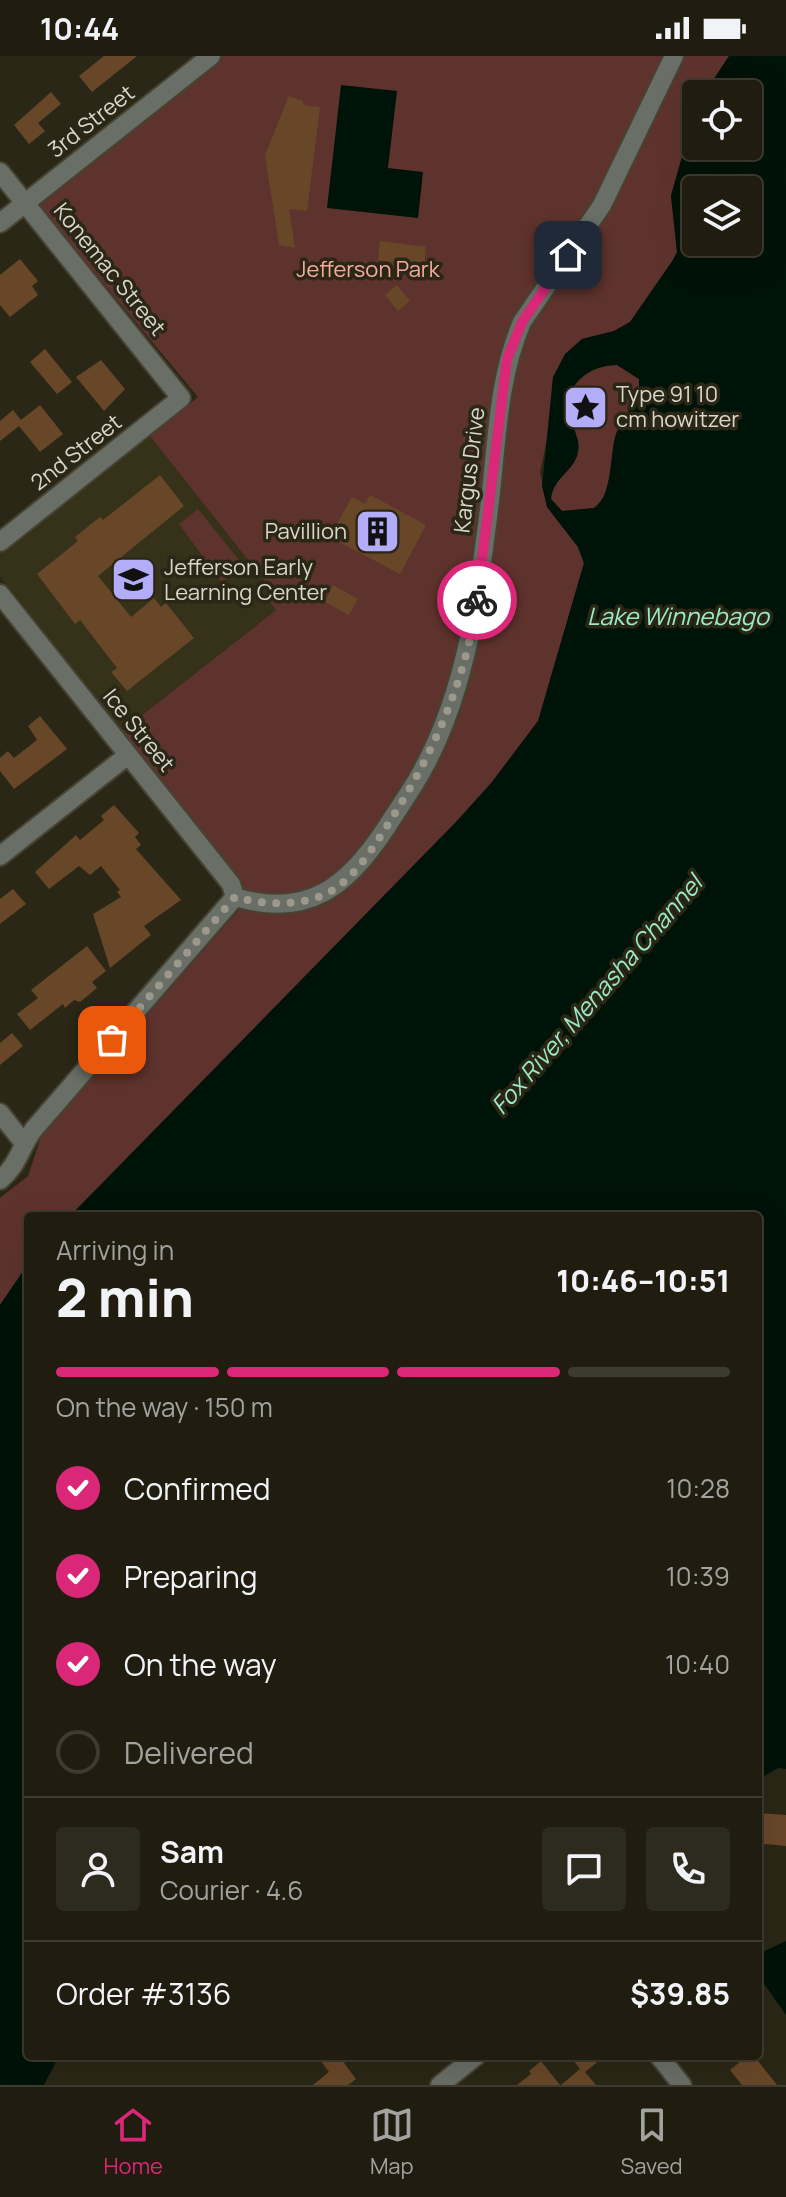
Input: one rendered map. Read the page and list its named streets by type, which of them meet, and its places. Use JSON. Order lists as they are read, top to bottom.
{
  "streets": {
    "street": [
      "3rd Street",
      "Konemac Street",
      "2nd Street",
      "Kargus Drive",
      "Ice Street"
    ]
  },
  "crossings": [
    ["3rd Street", "Konemac Street"],
    ["Konemac Street", "2nd Street"],
    ["Kargus Drive", "Ice Street"]
  ],
  "water": ["Lake Winnebago", "Fox River, Menasha Channel"],
  "parks": ["Jefferson Park"],
  "places": {
    "place": ["Type 91 10 cm howitzer"],
    "building": ["Pavillion"],
    "school or university": ["Jefferson Early Learning Center"]
  },
  "page": {
    "status": "10:44",
    "heading": ["2 min", "Arriving in", "10:46–10:51"],
    "panel": [
      "Sam",
      "Courier · 4.6",
      "Order #3136",
      "$39.85"
    ],
    "bar": "On the way · 150 m",
    "list": [
      ["Confirmed", "10:28"],
      ["Preparing", "10:39"],
      ["On the way", "10:40"],
      "Delivered"
    ],
    "tabs": ["Home", "Map", "Saved"]
  }
}
